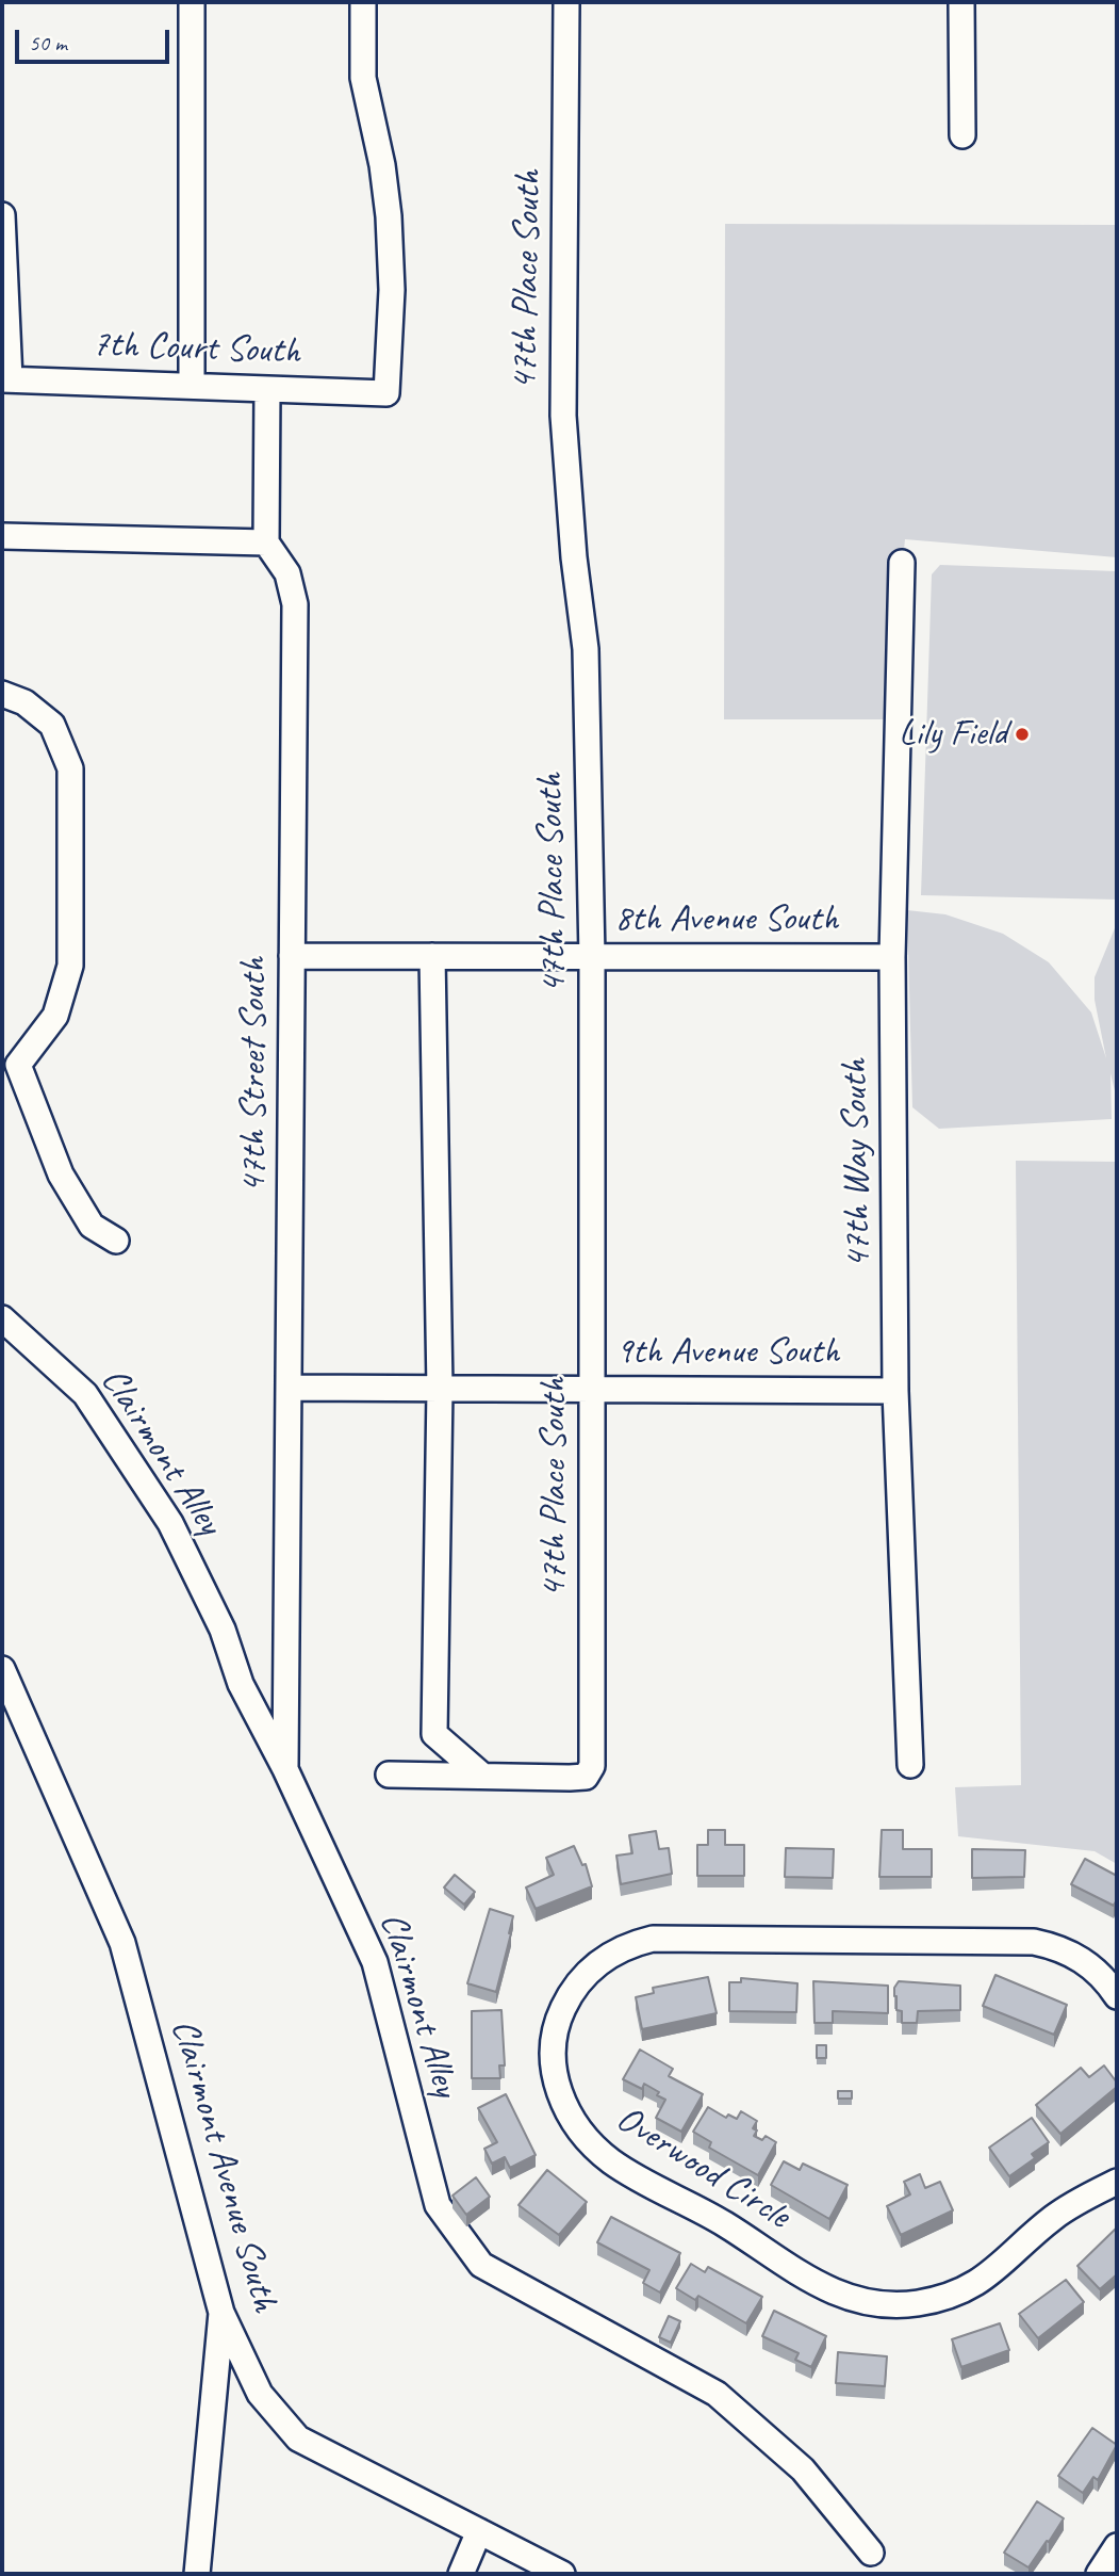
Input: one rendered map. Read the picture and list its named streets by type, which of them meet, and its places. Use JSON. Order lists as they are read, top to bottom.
{
  "streets": {
    "street": [
      "47th Place South",
      "7th Court South",
      "8th Avenue South",
      "47th Street South",
      "47th Way South",
      "9th Avenue South",
      "Clairmont Alley",
      "Clairmont Avenue South",
      "Overwood Circle"
    ]
  },
  "crossings": [
    ["47th Place South", "8th Avenue South"],
    ["47th Place South", "9th Avenue South"],
    ["8th Avenue South", "47th Street South"],
    ["8th Avenue South", "47th Way South"],
    ["47th Street South", "9th Avenue South"],
    ["47th Street South", "Clairmont Alley"],
    ["47th Way South", "9th Avenue South"]
  ],
  "places": ["Lily Field"],
  "scale_bar": "50 m"
}
